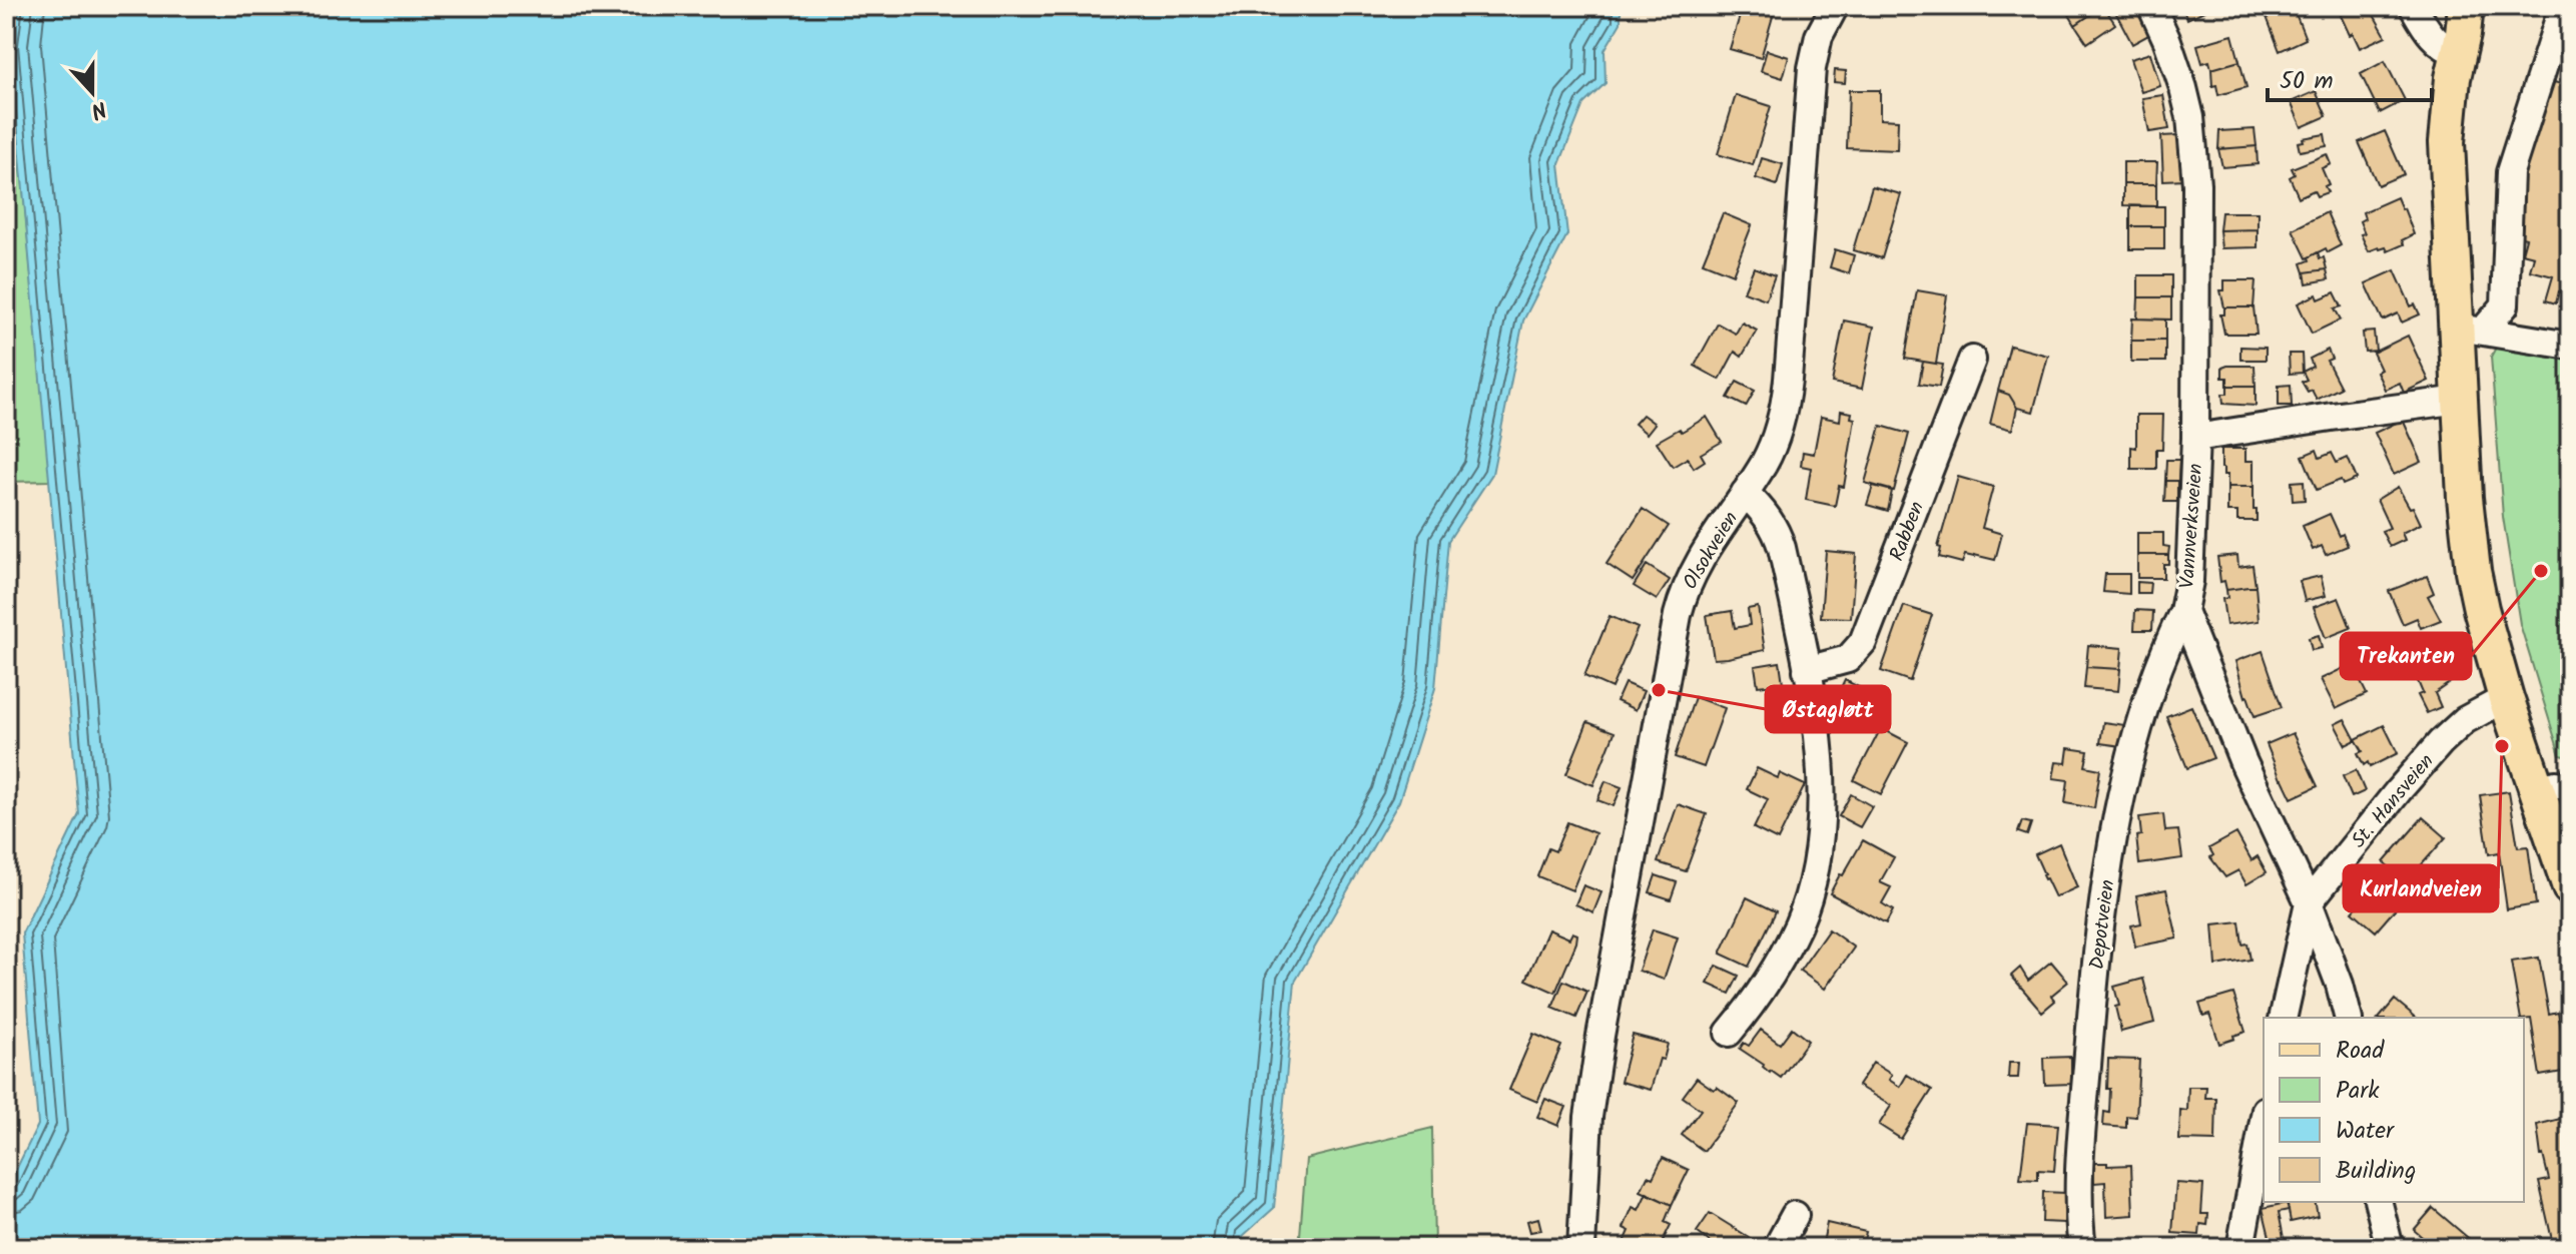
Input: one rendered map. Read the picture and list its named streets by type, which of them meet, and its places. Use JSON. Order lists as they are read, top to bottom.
{
  "streets": {
    "street": [
      "Vannverksveien",
      "Rabben",
      "Olsokveien",
      "St. Hansveien",
      "Depotveien"
    ]
  },
  "crossings": [
    ["Vannverksveien", "St. Hansveien"],
    ["Vannverksveien", "Depotveien"]
  ],
  "places": ["Trekanten", "Østagløtt", "Kurlandveien"],
  "legend": [
    "Road",
    "Park",
    "Water",
    "Building"
  ],
  "scale_bar": "50 m",
  "north": "bottom"
}
